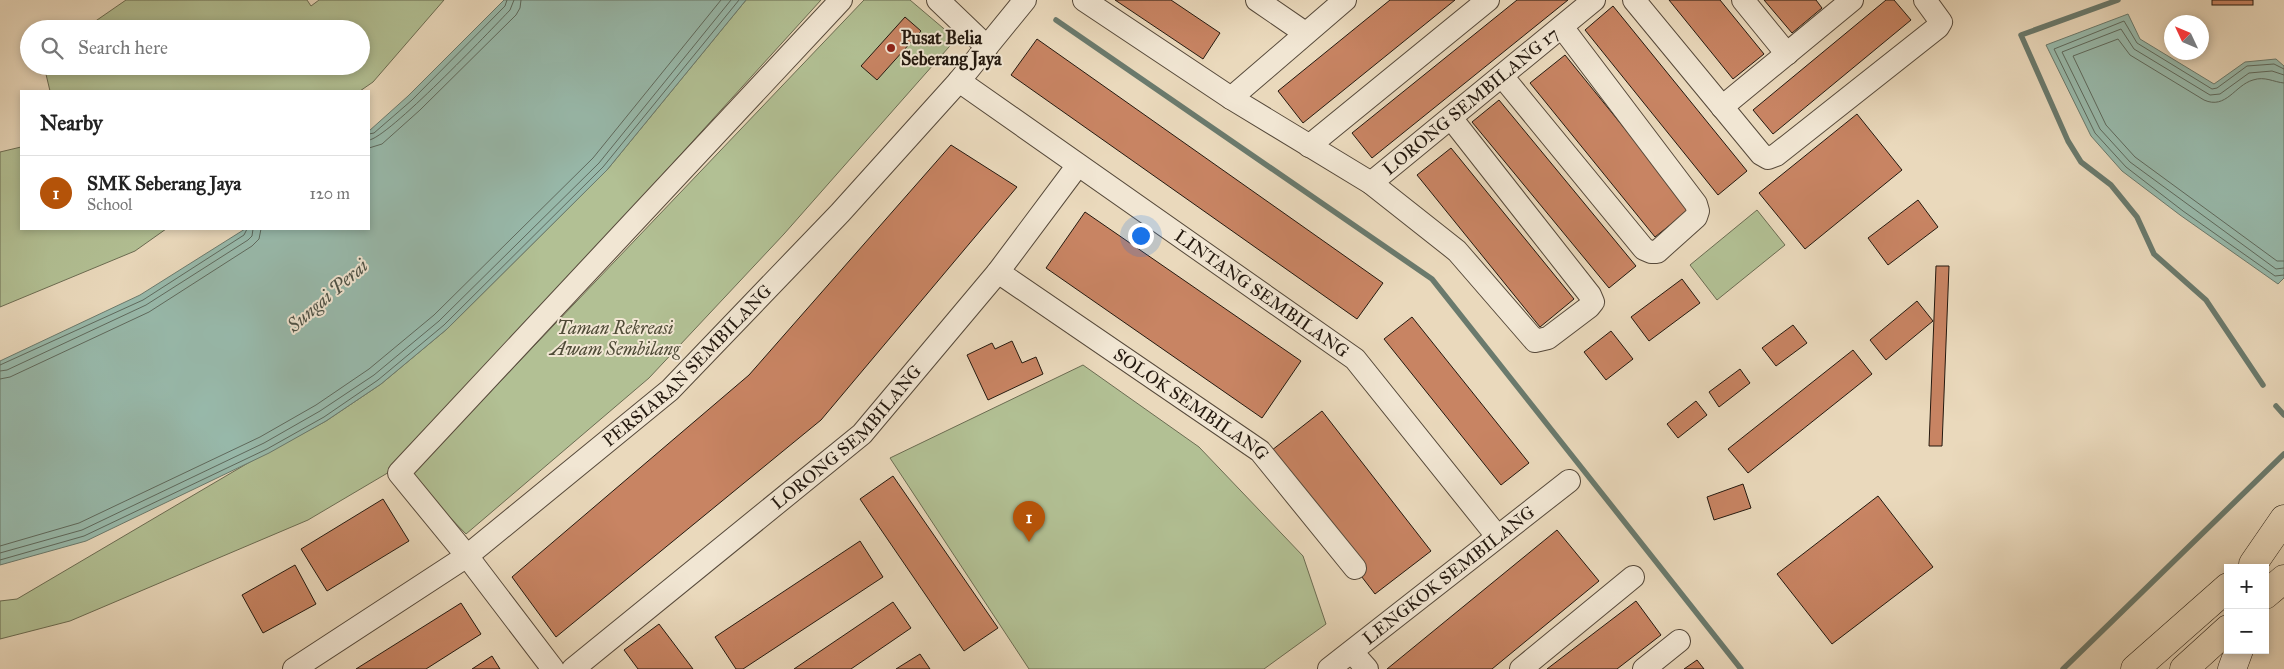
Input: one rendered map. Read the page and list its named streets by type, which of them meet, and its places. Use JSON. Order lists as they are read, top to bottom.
{
  "streets": {
    "street": [
      "LORONG SEMBILANG 17",
      "LINTANG SEMBILANG",
      "PERSIARAN SEMBILANG",
      "SOLOK SEMBILANG",
      "LORONG SEMBILANG",
      "LENGKOK SEMBILANG"
    ]
  },
  "crossings": [
    ["LINTANG SEMBILANG", "PERSIARAN SEMBILANG"],
    ["LINTANG SEMBILANG", "LORONG SEMBILANG"],
    ["LINTANG SEMBILANG", "LENGKOK SEMBILANG"],
    ["SOLOK SEMBILANG", "LORONG SEMBILANG"]
  ],
  "water": ["Sungai Perai"],
  "parks": ["Taman Rekreasi Awam Sembilang"],
  "places": ["Pusat Belia Seberang Jaya"],
  "north": "top left",
  "page": {
    "search": "Search here",
    "heading": "Nearby",
    "list": [
      {
        "mark": "1",
        "name": "SMK Seberang Jaya",
        "note": "School",
        "value": "120 m"
      }
    ],
    "pins": "1",
    "map_buttons": ["+", "−"]
  }
}
